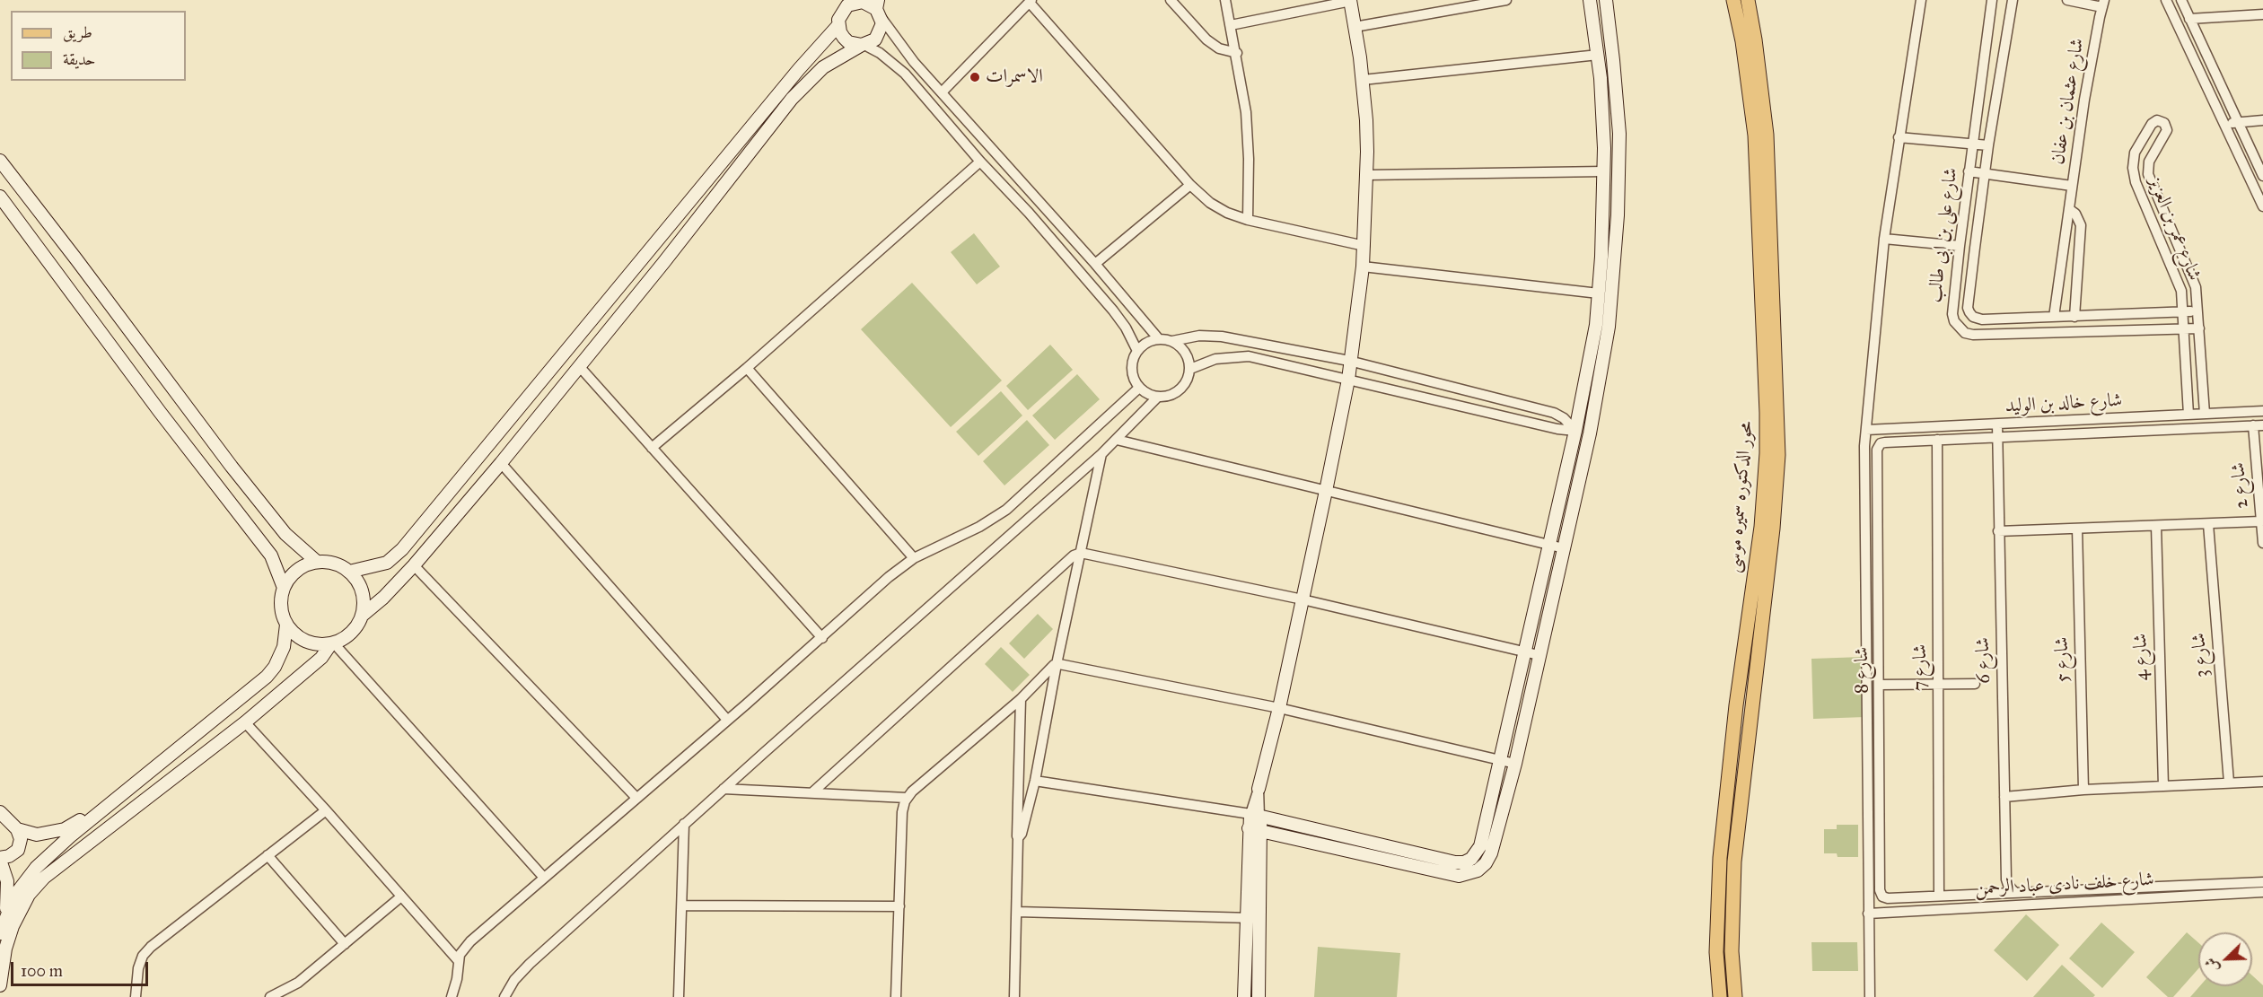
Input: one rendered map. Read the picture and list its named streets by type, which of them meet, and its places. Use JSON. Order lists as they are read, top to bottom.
{
  "streets": {
    "main road": ["محور الدكتوره سميره موسى"],
    "street": [
      "شارع عثمان بن عفان",
      "شارع عمر بن العزيز",
      "شارع على بن ابى طالب",
      "شارع خالد بن الوليد",
      "شارع 2",
      "شارع 3",
      "شارع 4",
      "شارع 5",
      "شارع 6",
      "شارع 7",
      "شارع 8",
      "شارع خلف نادى عباد الرحمن"
    ]
  },
  "crossings": [
    ["شارع عثمان بن عفان", "شارع على بن ابى طالب"],
    ["شارع عمر بن العزيز", "شارع على بن ابى طالب"],
    ["شارع عمر بن العزيز", "شارع خالد بن الوليد"],
    ["شارع خالد بن الوليد", "شارع 2"],
    ["شارع خالد بن الوليد", "شارع 6"],
    ["شارع خالد بن الوليد", "شارع 7"],
    ["شارع خالد بن الوليد", "شارع 8"],
    ["شارع 6", "شارع خلف نادى عباد الرحمن"],
    ["شارع 7", "شارع خلف نادى عباد الرحمن"],
    ["شارع 8", "شارع خلف نادى عباد الرحمن"]
  ],
  "places": ["الاسمرات"],
  "legend": ["طريق", "حديقة"],
  "scale_bar": "100 m",
  "north": "bottom left"
}
